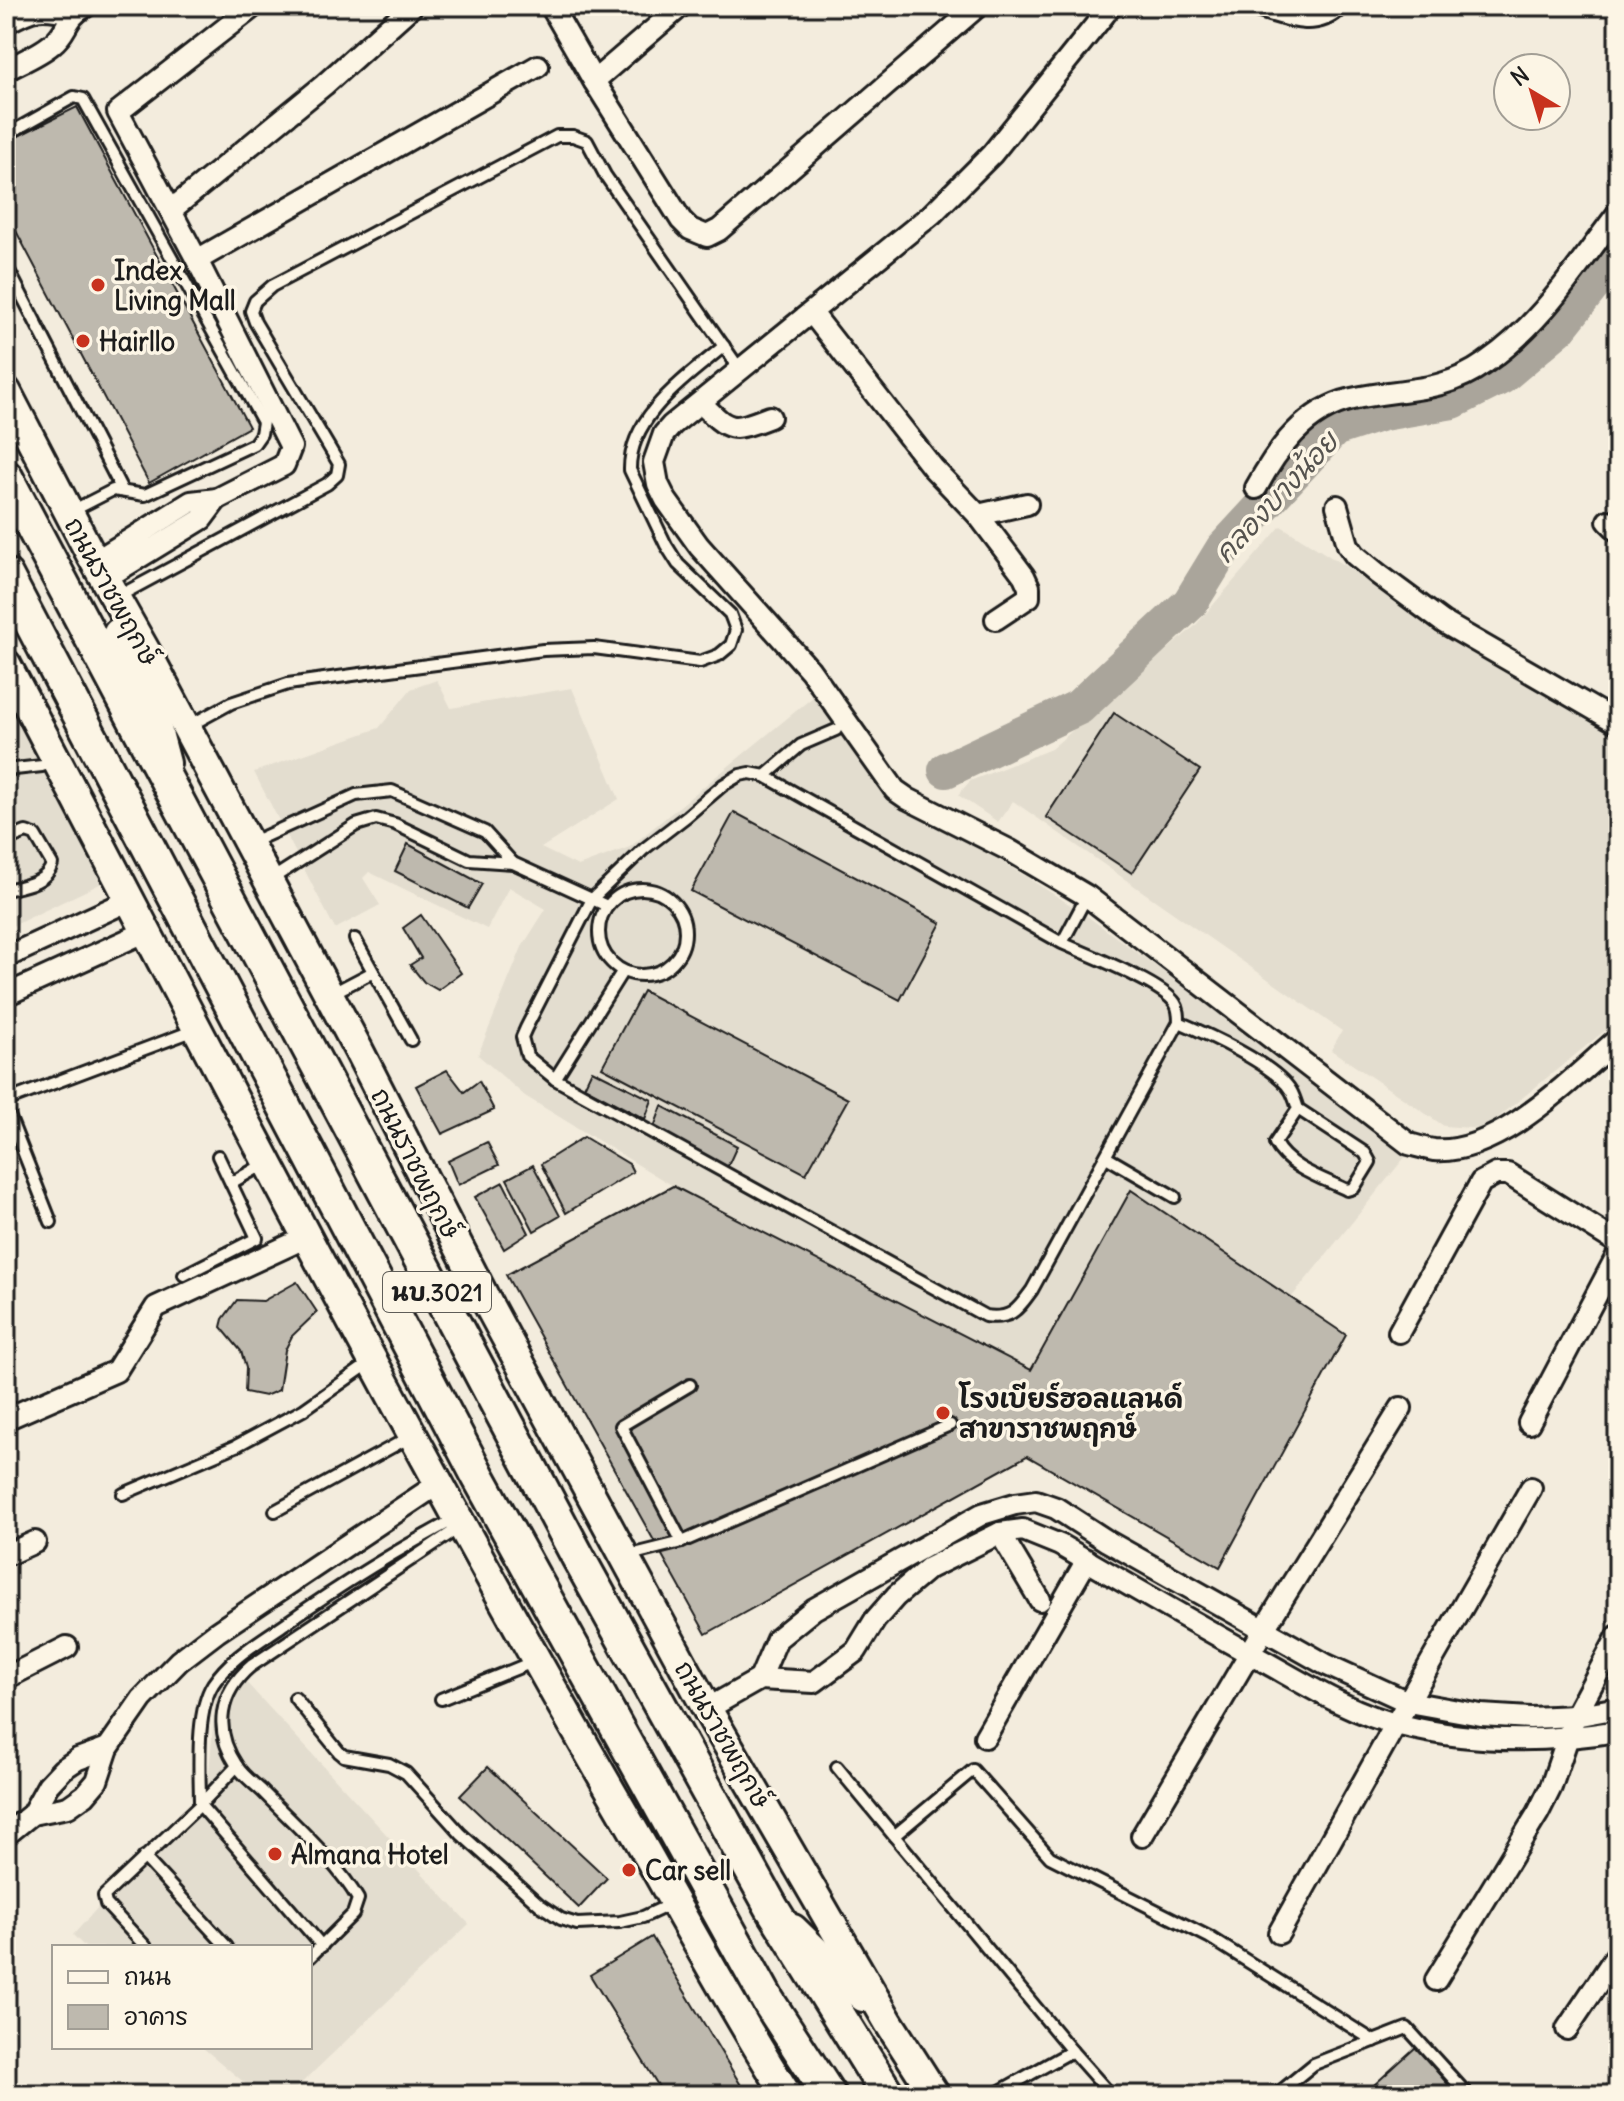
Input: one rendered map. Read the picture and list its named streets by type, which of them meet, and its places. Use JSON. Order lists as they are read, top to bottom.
{
  "streets": {
    "main road": ["ถนนราชพฤกษ์", "นบ.3021"]
  },
  "water": ["คลองบางน้อย"],
  "places": [
    "Index Living Mall",
    "Hairllo",
    "โรงเบียร์ฮอลแลนด์ สาขาราชพฤกษ์",
    "Almana Hotel",
    "Car sell"
  ],
  "legend": ["ถนน", "อาคาร"],
  "north": "top left"
}
